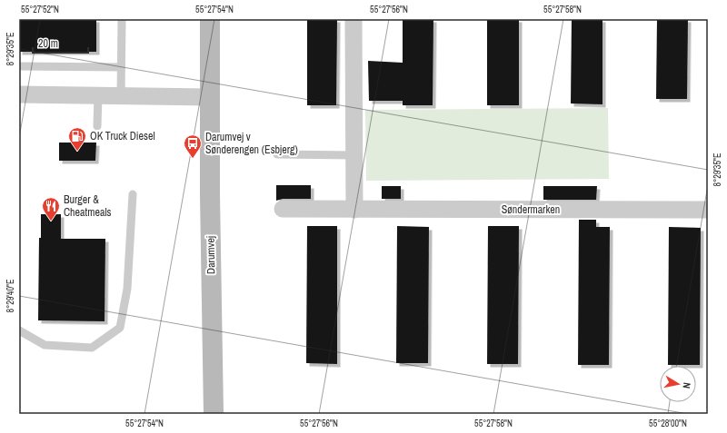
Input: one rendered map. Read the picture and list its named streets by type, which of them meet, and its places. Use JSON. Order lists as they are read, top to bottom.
{
  "streets": {
    "street": ["Søndermarken", "Darumvej"]
  },
  "places": {
    "fuel station": ["OK Truck Diesel"],
    "bus stop": ["Darumvej v Sønderengen (Esbjerg)"],
    "restaurant": ["Burger & Cheatmeals"]
  },
  "scale_bar": "20 m",
  "north": "right",
  "coordinates": [
    "55°27'52\"N",
    "55°27'54\"N",
    "55°27'56\"N",
    "55°27'58\"N",
    "8°29'35\"E",
    "8°29'40\"E",
    "55°28'00\"N"
  ]
}
